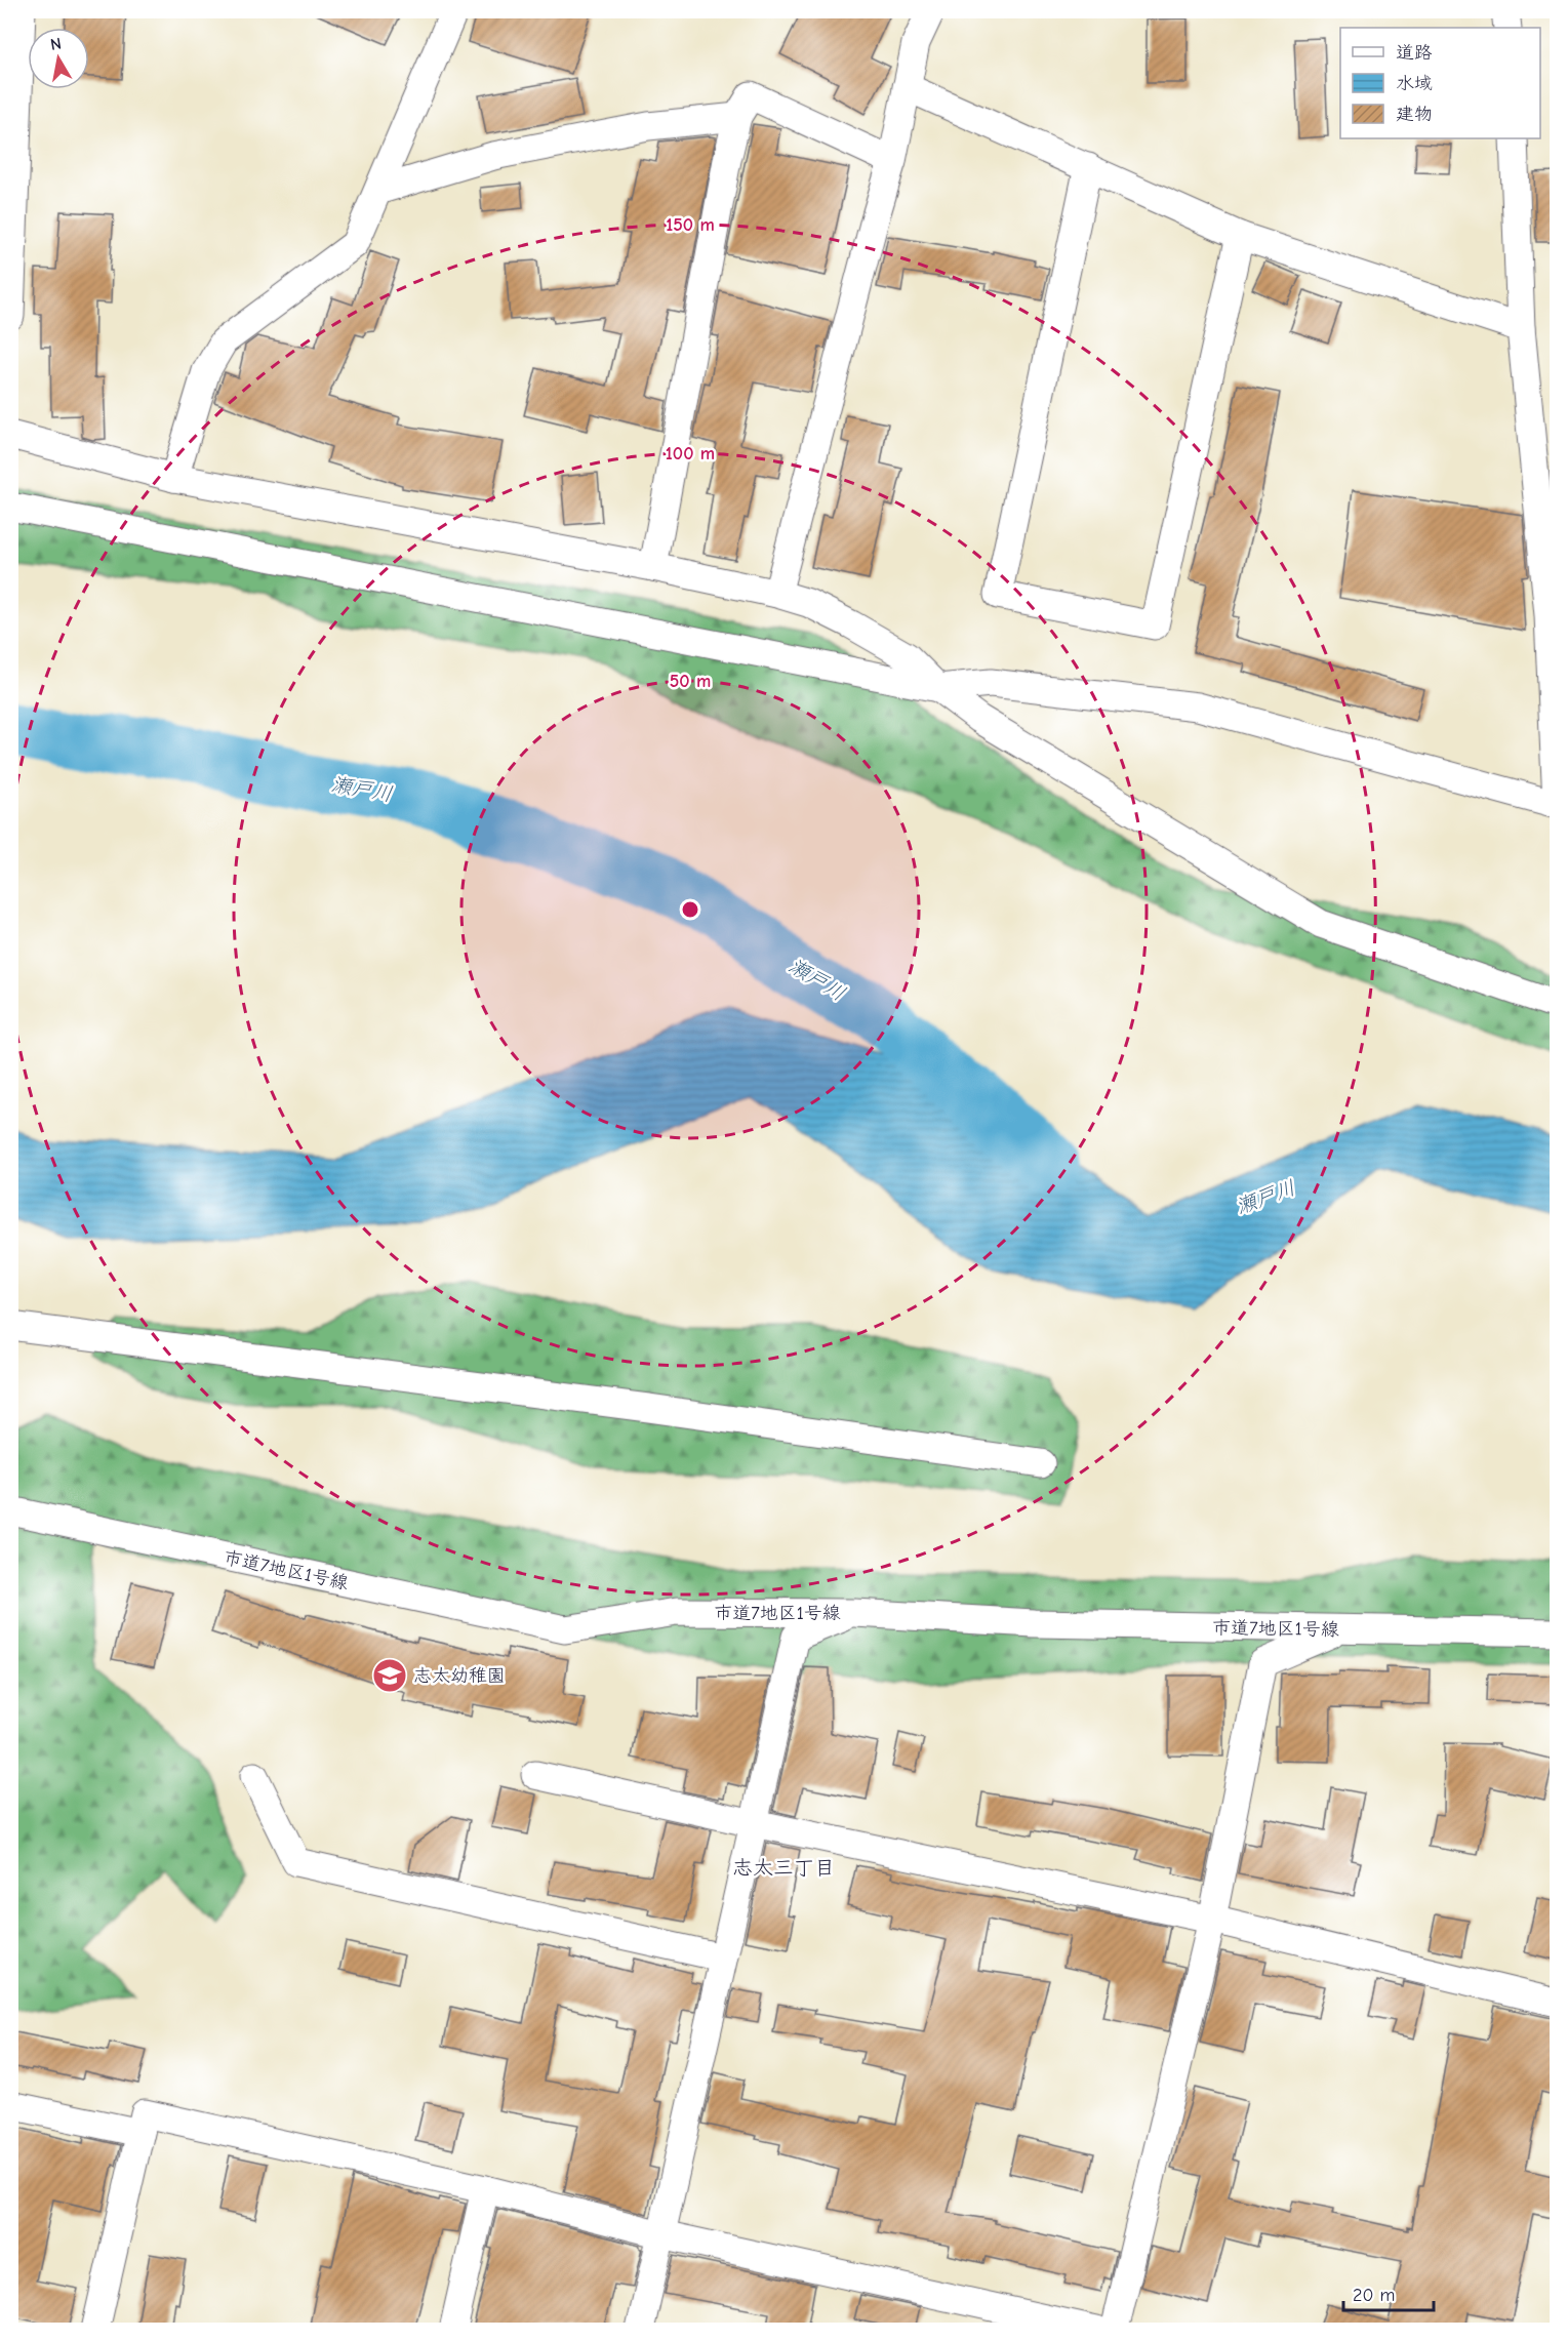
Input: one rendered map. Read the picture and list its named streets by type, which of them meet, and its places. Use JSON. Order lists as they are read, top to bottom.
{
  "streets": {
    "street": ["市道7地区1号線"]
  },
  "districts": ["志太三丁目"],
  "water": ["瀬戸川"],
  "places": {
    "school or university": ["志太幼稚園"]
  },
  "legend": ["道路", "水域", "建物"],
  "scale_bar": "20 m",
  "north": "top",
  "rings": ["150 m", "100 m", "50 m"]
}
